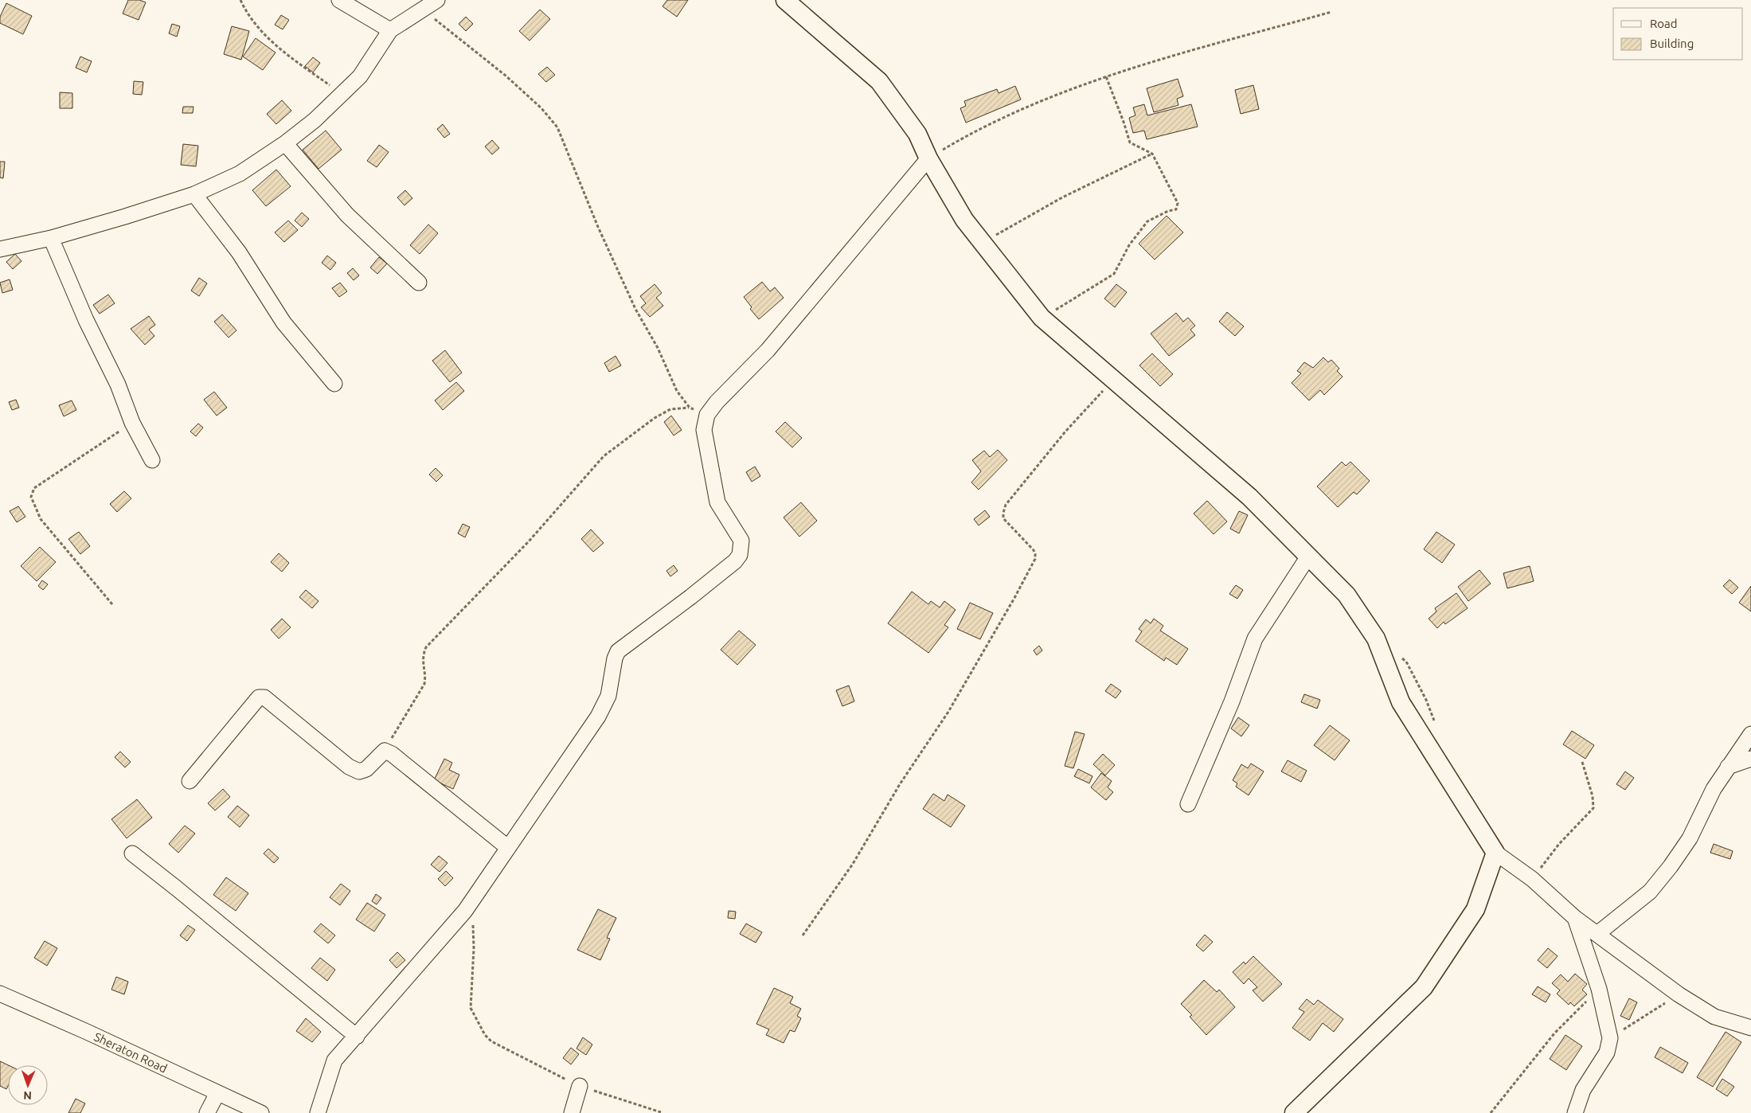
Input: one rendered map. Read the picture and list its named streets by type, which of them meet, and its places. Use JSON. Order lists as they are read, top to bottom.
{
  "streets": {
    "street": ["Sheraton Road"]
  },
  "legend": ["Road", "Building"],
  "north": "bottom"
}
